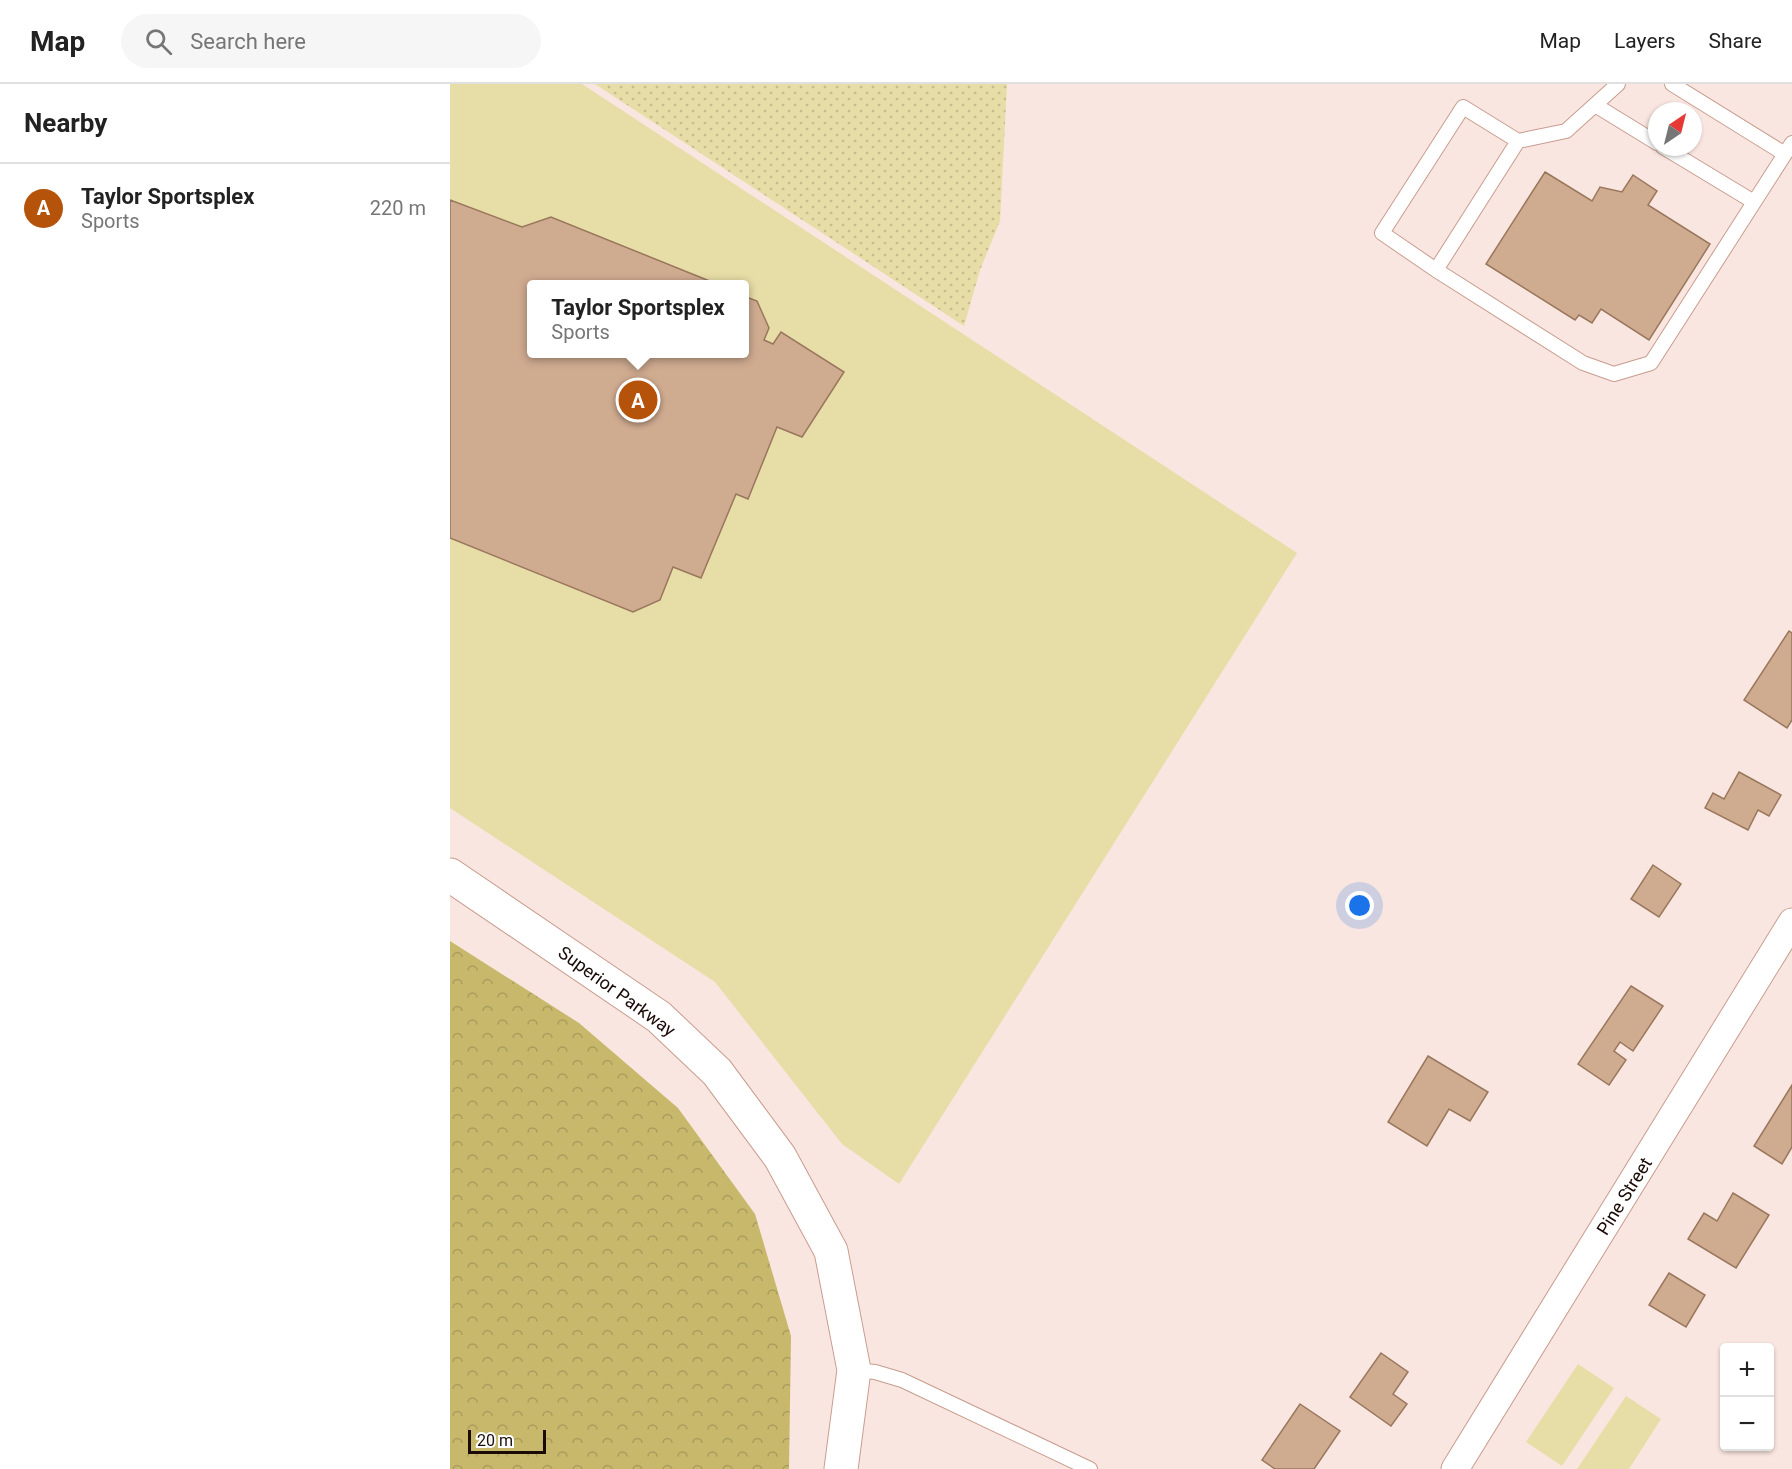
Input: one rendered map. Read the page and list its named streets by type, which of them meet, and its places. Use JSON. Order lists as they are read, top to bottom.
{
  "streets": {
    "main road": ["Superior Parkway"],
    "street": ["Pine Street"]
  },
  "scale_bar": "20 m",
  "north": "top right",
  "page": {
    "header": "Map",
    "search": "Search here",
    "nav": ["Map", "Layers", "Share"],
    "heading": "Nearby",
    "list": [
      {
        "mark": "A",
        "name": "Taylor Sportsplex",
        "note": "Sports",
        "value": "220 m"
      }
    ],
    "popup": ["Taylor Sportsplex", "Sports"],
    "pins": "A",
    "map_buttons": ["+", "−"],
    "scale": "20 m"
  }
}
